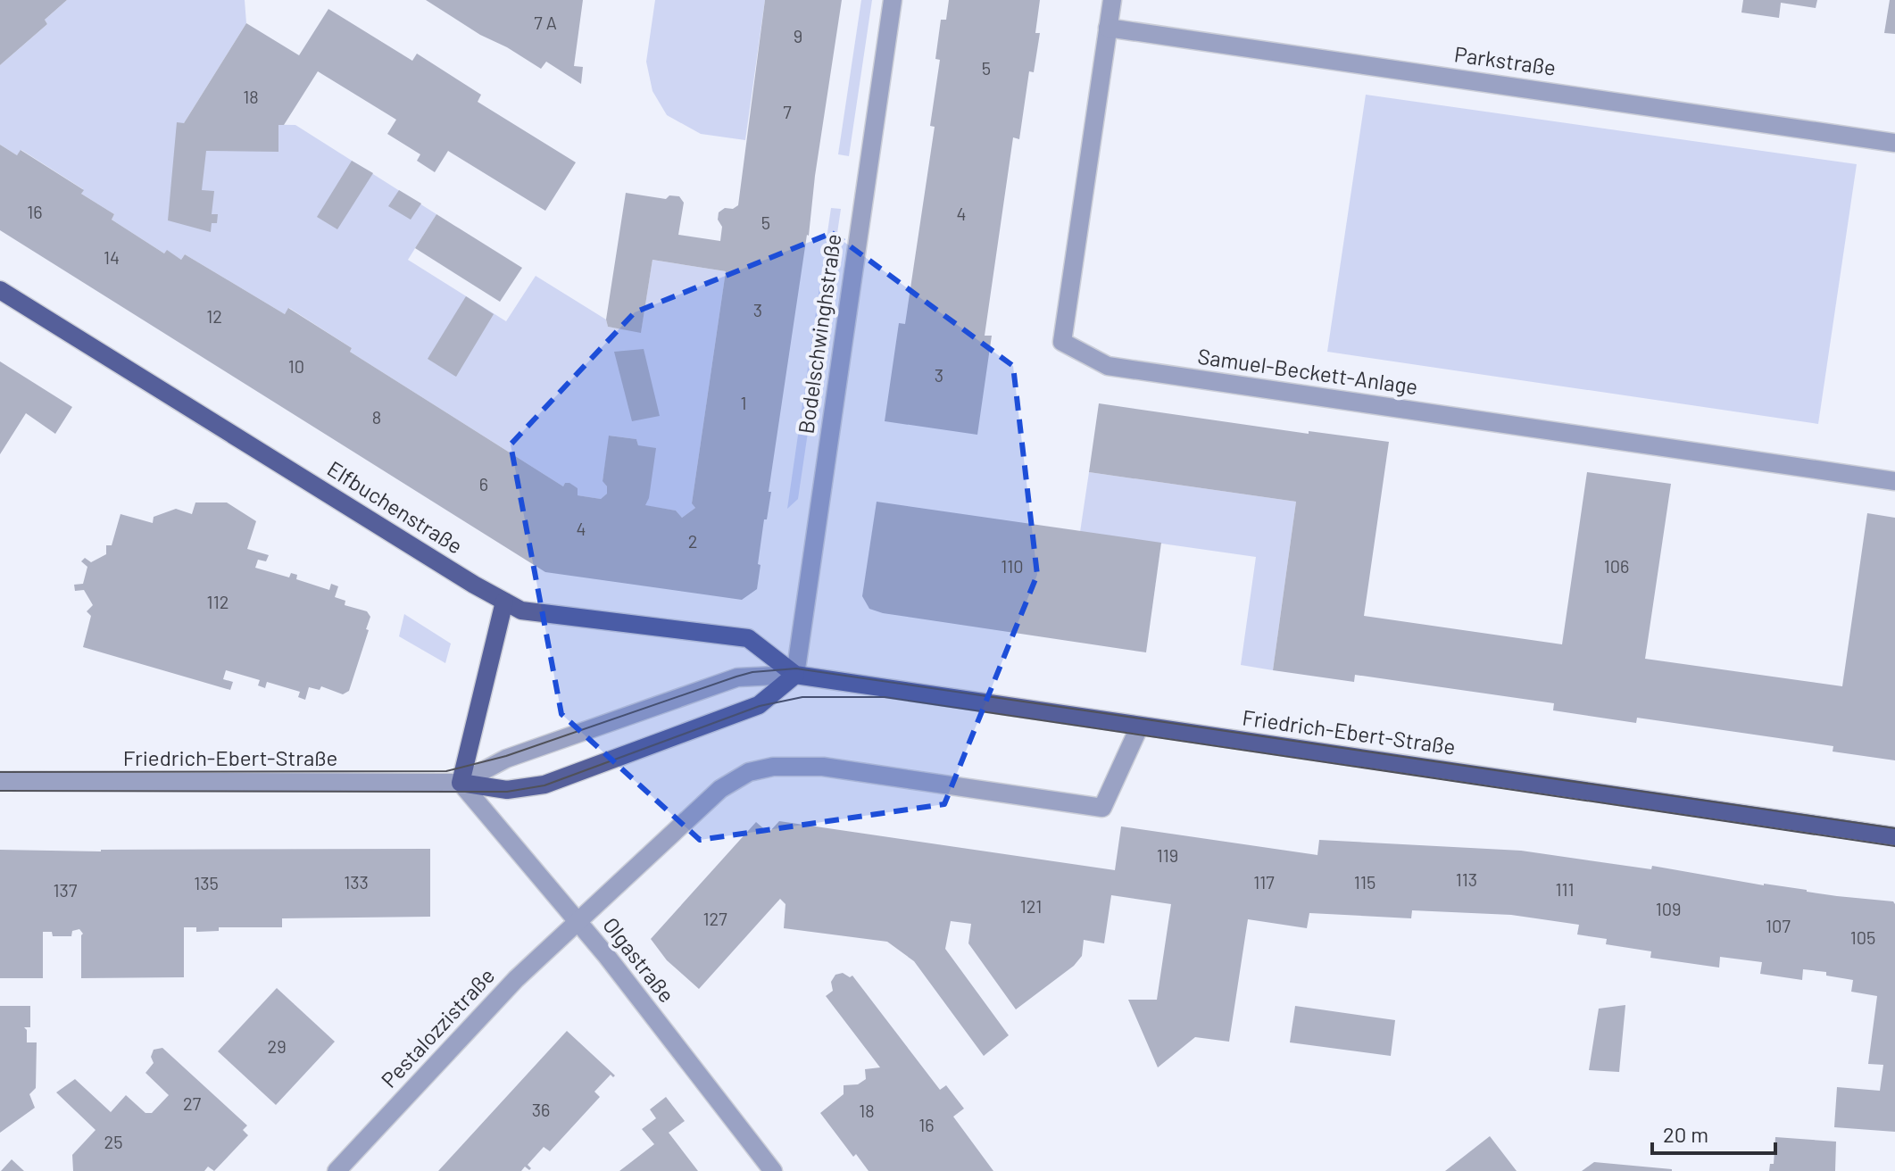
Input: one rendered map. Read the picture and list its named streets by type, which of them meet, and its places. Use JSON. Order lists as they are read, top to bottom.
{
  "streets": {
    "main road": ["Elfbuchenstraße", "Friedrich-Ebert-Straße"],
    "street": [
      "Parkstraße",
      "Bodelschwinghstraße",
      "Samuel-Beckett-Anlage",
      "Olgastraße",
      "Pestalozzistraße"
    ]
  },
  "crossings": [
    ["Parkstraße", "Samuel-Beckett-Anlage"],
    ["Bodelschwinghstraße", "Elfbuchenstraße"],
    ["Bodelschwinghstraße", "Friedrich-Ebert-Straße"],
    ["Elfbuchenstraße", "Friedrich-Ebert-Straße"],
    ["Friedrich-Ebert-Straße", "Olgastraße"],
    ["Friedrich-Ebert-Straße", "Pestalozzistraße"],
    ["Olgastraße", "Pestalozzistraße"]
  ],
  "house_numbers": [
    "7 A",
    "9",
    "5",
    "18",
    "7",
    "16",
    "4",
    "5",
    "14",
    "3",
    "12",
    "10",
    "3",
    "1",
    "8",
    "6",
    "4",
    "2",
    "110",
    "106",
    "112",
    "119",
    "113",
    "133",
    "117",
    "115",
    "135",
    "111",
    "137",
    "121",
    "109",
    "127",
    "107",
    "105",
    "29",
    "27",
    "36",
    "18",
    "16",
    "25"
  ],
  "scale_bar": "20 m"
}
